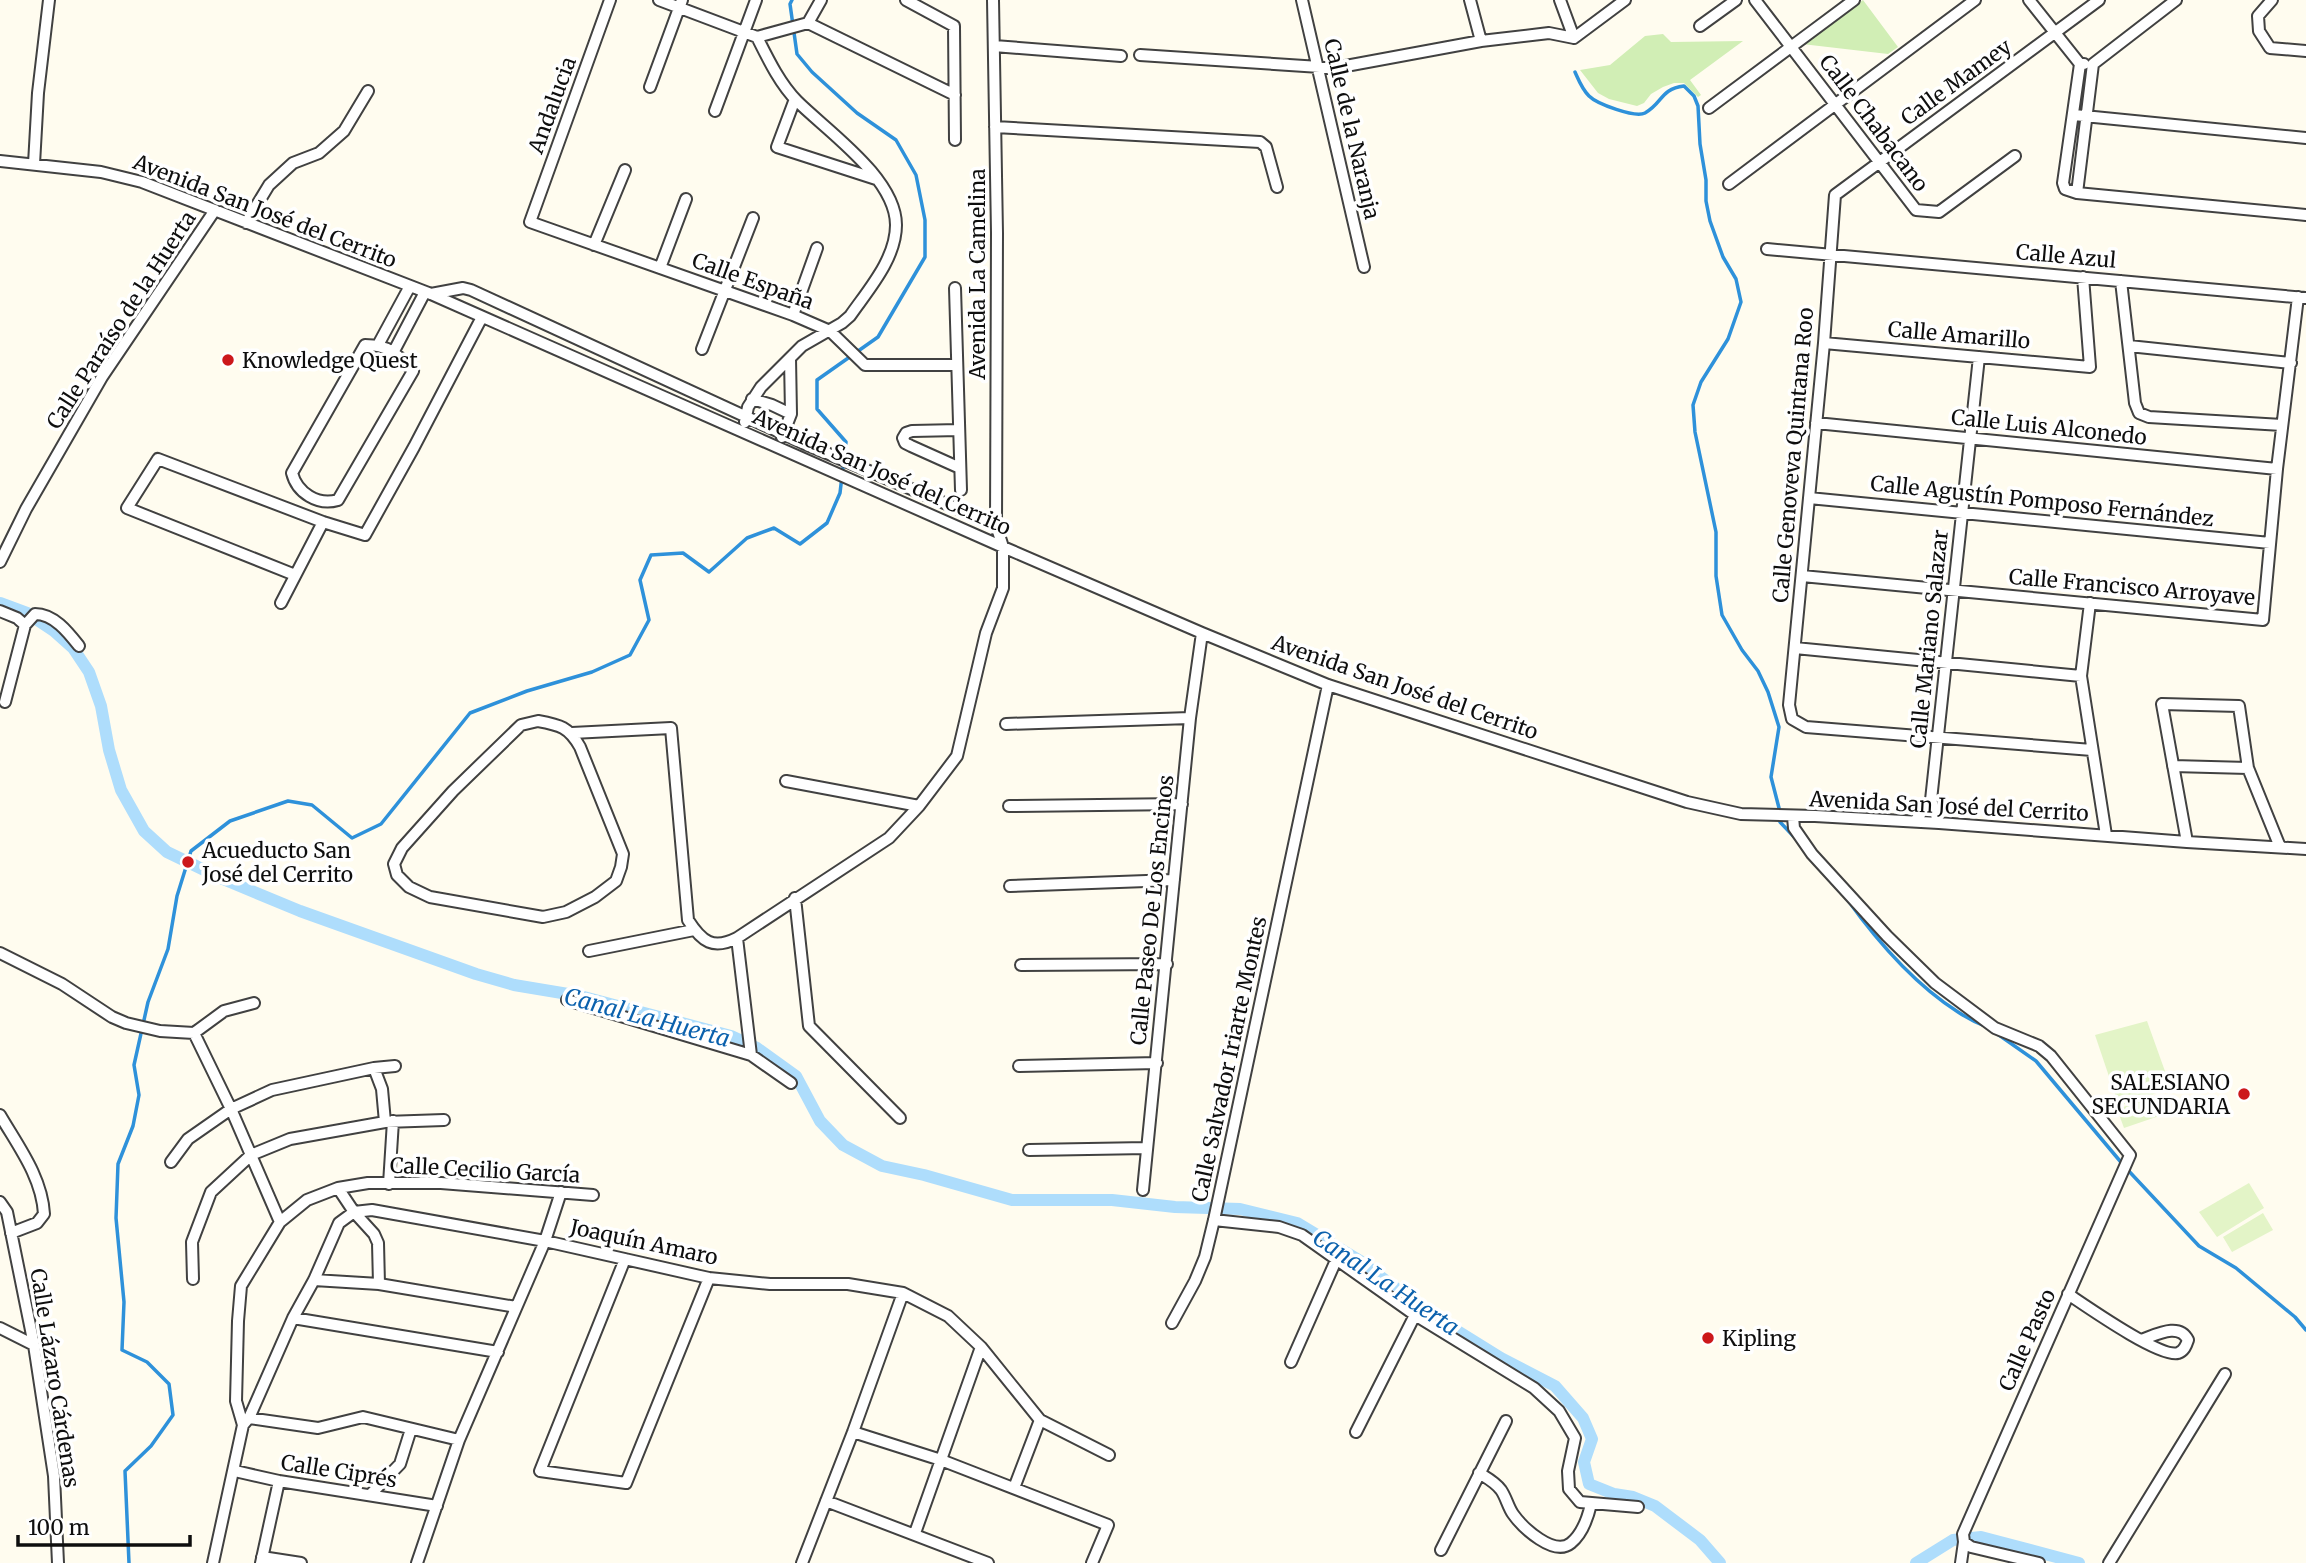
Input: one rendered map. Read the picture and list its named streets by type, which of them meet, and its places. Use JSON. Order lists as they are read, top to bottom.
{
  "streets": {
    "street": [
      "Calle Mamey",
      "Andalucia",
      "Calle Chabacano",
      "Calle de la Naranja",
      "Avenida San José del Cerrito",
      "Calle Azul",
      "Avenida La Camelina",
      "Calle España",
      "Calle Paraíso de la Huerta",
      "Calle Amarillo",
      "Calle Luis Alconedo",
      "Calle Genoveva Quintana Roo",
      "Calle Agustín Pomposo Fernández",
      "Calle Francisco Arroyave",
      "Calle Mariano Salazar",
      "Calle Paseo De Los Encinos",
      "Calle Salvador Iriarte Montes",
      "Calle Cecilio García",
      "Joaquín Amaro",
      "Calle Pasto",
      "Calle Lázaro Cárdenas",
      "Calle Ciprés"
    ]
  },
  "crossings": [
    ["Calle Mamey", "Calle Chabacano"],
    ["Calle Mamey", "Calle Genoveva Quintana Roo"],
    ["Andalucia", "Calle España"],
    ["Avenida San José del Cerrito", "Avenida La Camelina"],
    ["Avenida San José del Cerrito", "Calle Paraíso de la Huerta"],
    ["Avenida San José del Cerrito", "Calle Mariano Salazar"],
    ["Avenida San José del Cerrito", "Calle Paseo De Los Encinos"],
    ["Avenida San José del Cerrito", "Calle Salvador Iriarte Montes"],
    ["Avenida San José del Cerrito", "Calle Pasto"],
    ["Calle Azul", "Calle Amarillo"],
    ["Calle Azul", "Calle Genoveva Quintana Roo"],
    ["Calle Azul", "Calle Francisco Arroyave"],
    ["Calle Amarillo", "Calle Genoveva Quintana Roo"],
    ["Calle Amarillo", "Calle Mariano Salazar"],
    ["Calle Luis Alconedo", "Calle Genoveva Quintana Roo"],
    ["Calle Luis Alconedo", "Calle Francisco Arroyave"],
    ["Calle Luis Alconedo", "Calle Mariano Salazar"],
    ["Calle Genoveva Quintana Roo", "Calle Agustín Pomposo Fernández"],
    ["Calle Genoveva Quintana Roo", "Calle Francisco Arroyave"],
    ["Calle Genoveva Quintana Roo", "Calle Mariano Salazar"],
    ["Calle Agustín Pomposo Fernández", "Calle Francisco Arroyave"],
    ["Calle Agustín Pomposo Fernández", "Calle Mariano Salazar"],
    ["Calle Francisco Arroyave", "Calle Mariano Salazar"],
    ["Calle Cecilio García", "Calle Ciprés"]
  ],
  "water": ["Canal La Huerta"],
  "places": [
    "Knowledge Quest",
    "Acueducto San José del Cerrito",
    "SALESIANO SECUNDARIA",
    "Kipling"
  ],
  "scale_bar": "100 m"
}
